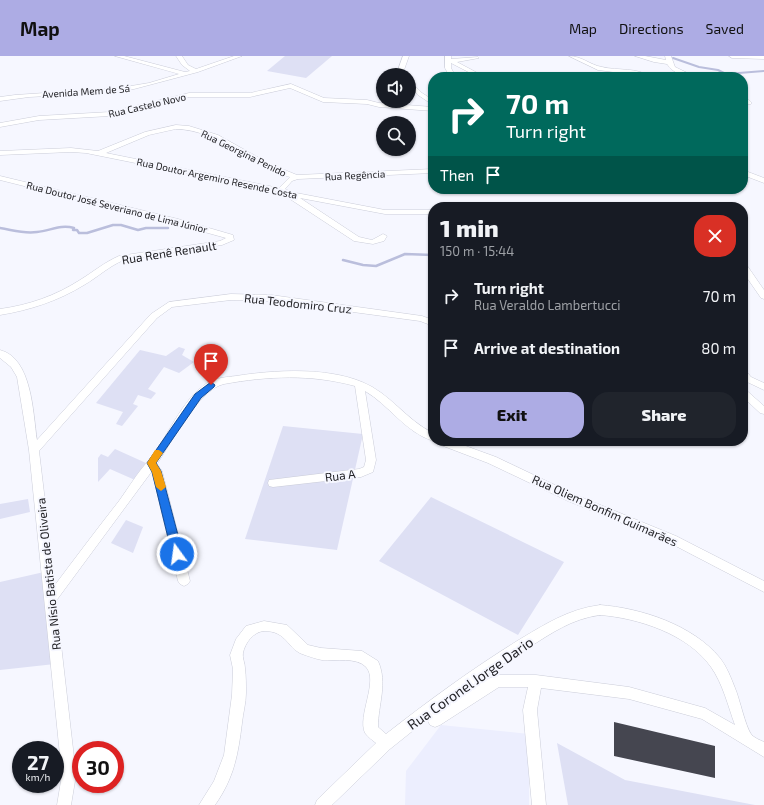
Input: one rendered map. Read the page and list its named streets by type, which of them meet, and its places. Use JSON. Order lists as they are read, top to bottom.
{
  "streets": {
    "street": [
      "Avenida Mem de Sá",
      "Rua Castelo Novo",
      "Rua Georgina Penido",
      "Rua Regência",
      "Rua Doutor Argemiro Resende Costa",
      "Rua Doutor José Severiano de Lima Júnior",
      "Rua Renê Renault",
      "Rua Teodomiro Cruz",
      "Rua A",
      "Rua Oliem Bonfim Guimarães",
      "Rua Nísio Batista de Oliveira",
      "Rua Coronel Jorge Dario"
    ]
  },
  "crossings": [
    ["Rua Georgina Penido", "Rua Regência"],
    ["Rua Georgina Penido", "Rua Doutor Argemiro Resende Costa"],
    ["Rua Doutor José Severiano de Lima Júnior", "Rua Renê Renault"],
    ["Rua Teodomiro Cruz", "Rua Nísio Batista de Oliveira"]
  ],
  "page": {
    "header": "Map",
    "nav": ["Map", "Directions", "Saved"],
    "turn": ["70 m", "Turn right"],
    "then": "Then",
    "heading": ["1 min", "150 m · 15:44"],
    "list": [
      {
        "name": "Turn right",
        "note": "Rua Veraldo Lambertucci",
        "value": "70 m"
      },
      {
        "name": "Arrive at destination",
        "value": "80 m"
      }
    ],
    "buttons": ["Exit", "Share"],
    "speed": "27 km/h",
    "limit": "30"
  }
}
